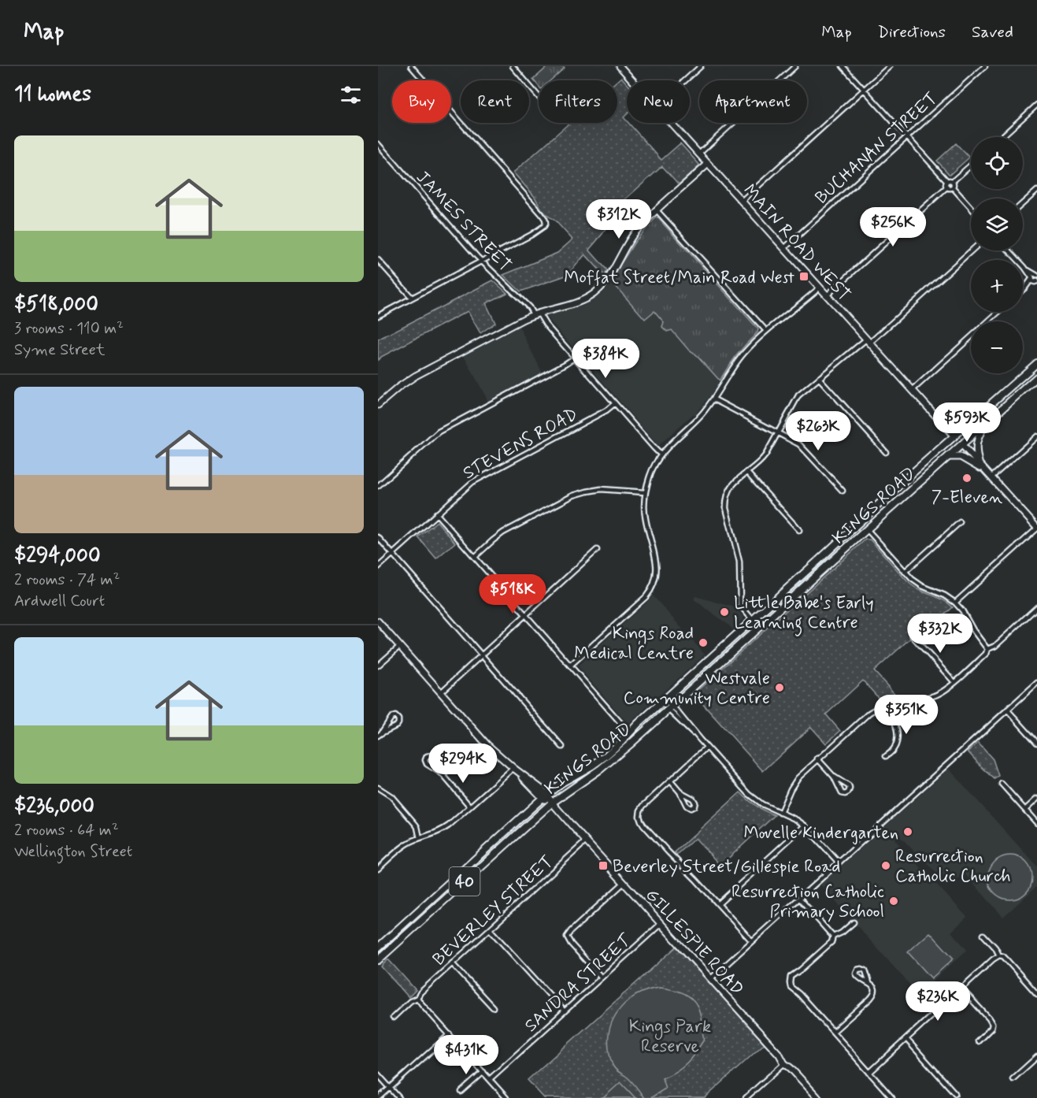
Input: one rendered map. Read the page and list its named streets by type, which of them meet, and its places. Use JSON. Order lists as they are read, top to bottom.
{
  "streets": {
    "main road": ["KINGS ROAD", "40"],
    "street": [
      "BUCHANAN STREET",
      "JAMES STREET",
      "MAIN ROAD WEST",
      "STEVENS ROAD",
      "BEVERLEY STREET",
      "GILLESPIE ROAD",
      "SANDRA STREET"
    ]
  },
  "crossings": [
    ["BUCHANAN STREET", "MAIN ROAD WEST"],
    ["JAMES STREET", "STEVENS ROAD"],
    ["MAIN ROAD WEST", "KINGS ROAD"],
    ["MAIN ROAD WEST", "40"],
    ["KINGS ROAD", "40"],
    ["KINGS ROAD", "GILLESPIE ROAD"],
    ["BEVERLEY STREET", "GILLESPIE ROAD"],
    ["GILLESPIE ROAD", "SANDRA STREET"]
  ],
  "parks": ["Kings Park Reserve"],
  "places": {
    "transit": ["Moffat Street/Main Road West", "Beverley Street/Gillespie Road"],
    "other": [
      "7-Eleven",
      "Little Babe's Early Learning Centre",
      "Kings Road Medical Centre",
      "Westvale Community Centre",
      "Movelle Kindergarten",
      "Resurrection Catholic Church",
      "Resurrection Catholic Primary School"
    ]
  },
  "page": {
    "header": "Map",
    "nav": ["Map", "Directions", "Saved"],
    "heading": "11 homes",
    "chip": [
      "Buy",
      "Rent",
      "Filters",
      "New",
      "Apartment"
    ],
    "list": [
      {
        "name": "$518,000",
        "note": "3 rooms · 110 m² · Syme Street"
      },
      {
        "name": "$294,000",
        "note": "2 rooms · 74 m² · Ardwell Court"
      },
      {
        "name": "$236,000",
        "note": "2 rooms · 64 m² · Wellington Street"
      }
    ],
    "map_buttons": ["+", "−"],
    "price": [
      "$312K",
      "$256K",
      "$384K",
      "$593K",
      "$263K",
      "$518K",
      "$332K",
      "$351K",
      "$294K",
      "$236K",
      "$431K"
    ]
  }
}
